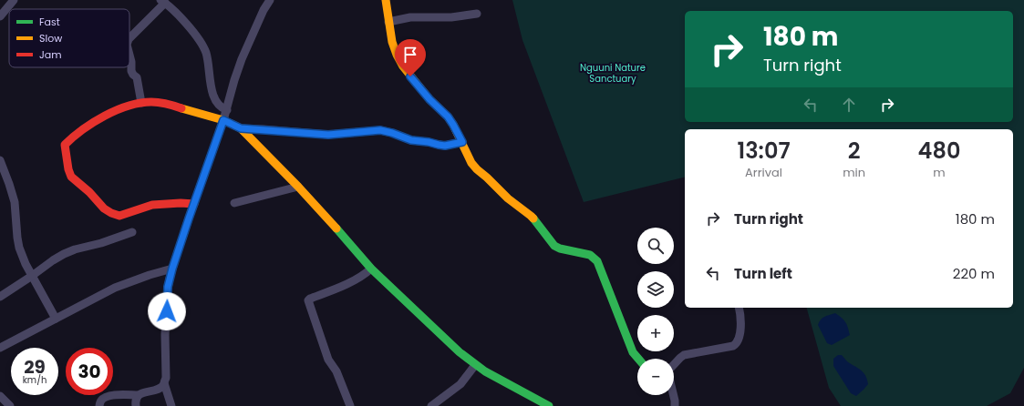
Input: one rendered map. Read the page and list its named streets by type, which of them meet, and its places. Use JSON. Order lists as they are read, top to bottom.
{
  "parks": ["Nguuni Nature Sanctuary"],
  "legend": ["Fast", "Slow", "Jam"],
  "page": {
    "turn": ["180 m", "Turn right"],
    "eta": [
      "13:07",
      "Arrival",
      "2",
      "min",
      "480",
      "m"
    ],
    "list": [
      {
        "name": "Turn right",
        "value": "180 m"
      },
      {
        "name": "Turn left",
        "value": "220 m"
      }
    ],
    "map_buttons": ["+", "−"],
    "speed": "29 km/h",
    "limit": "30"
  }
}
